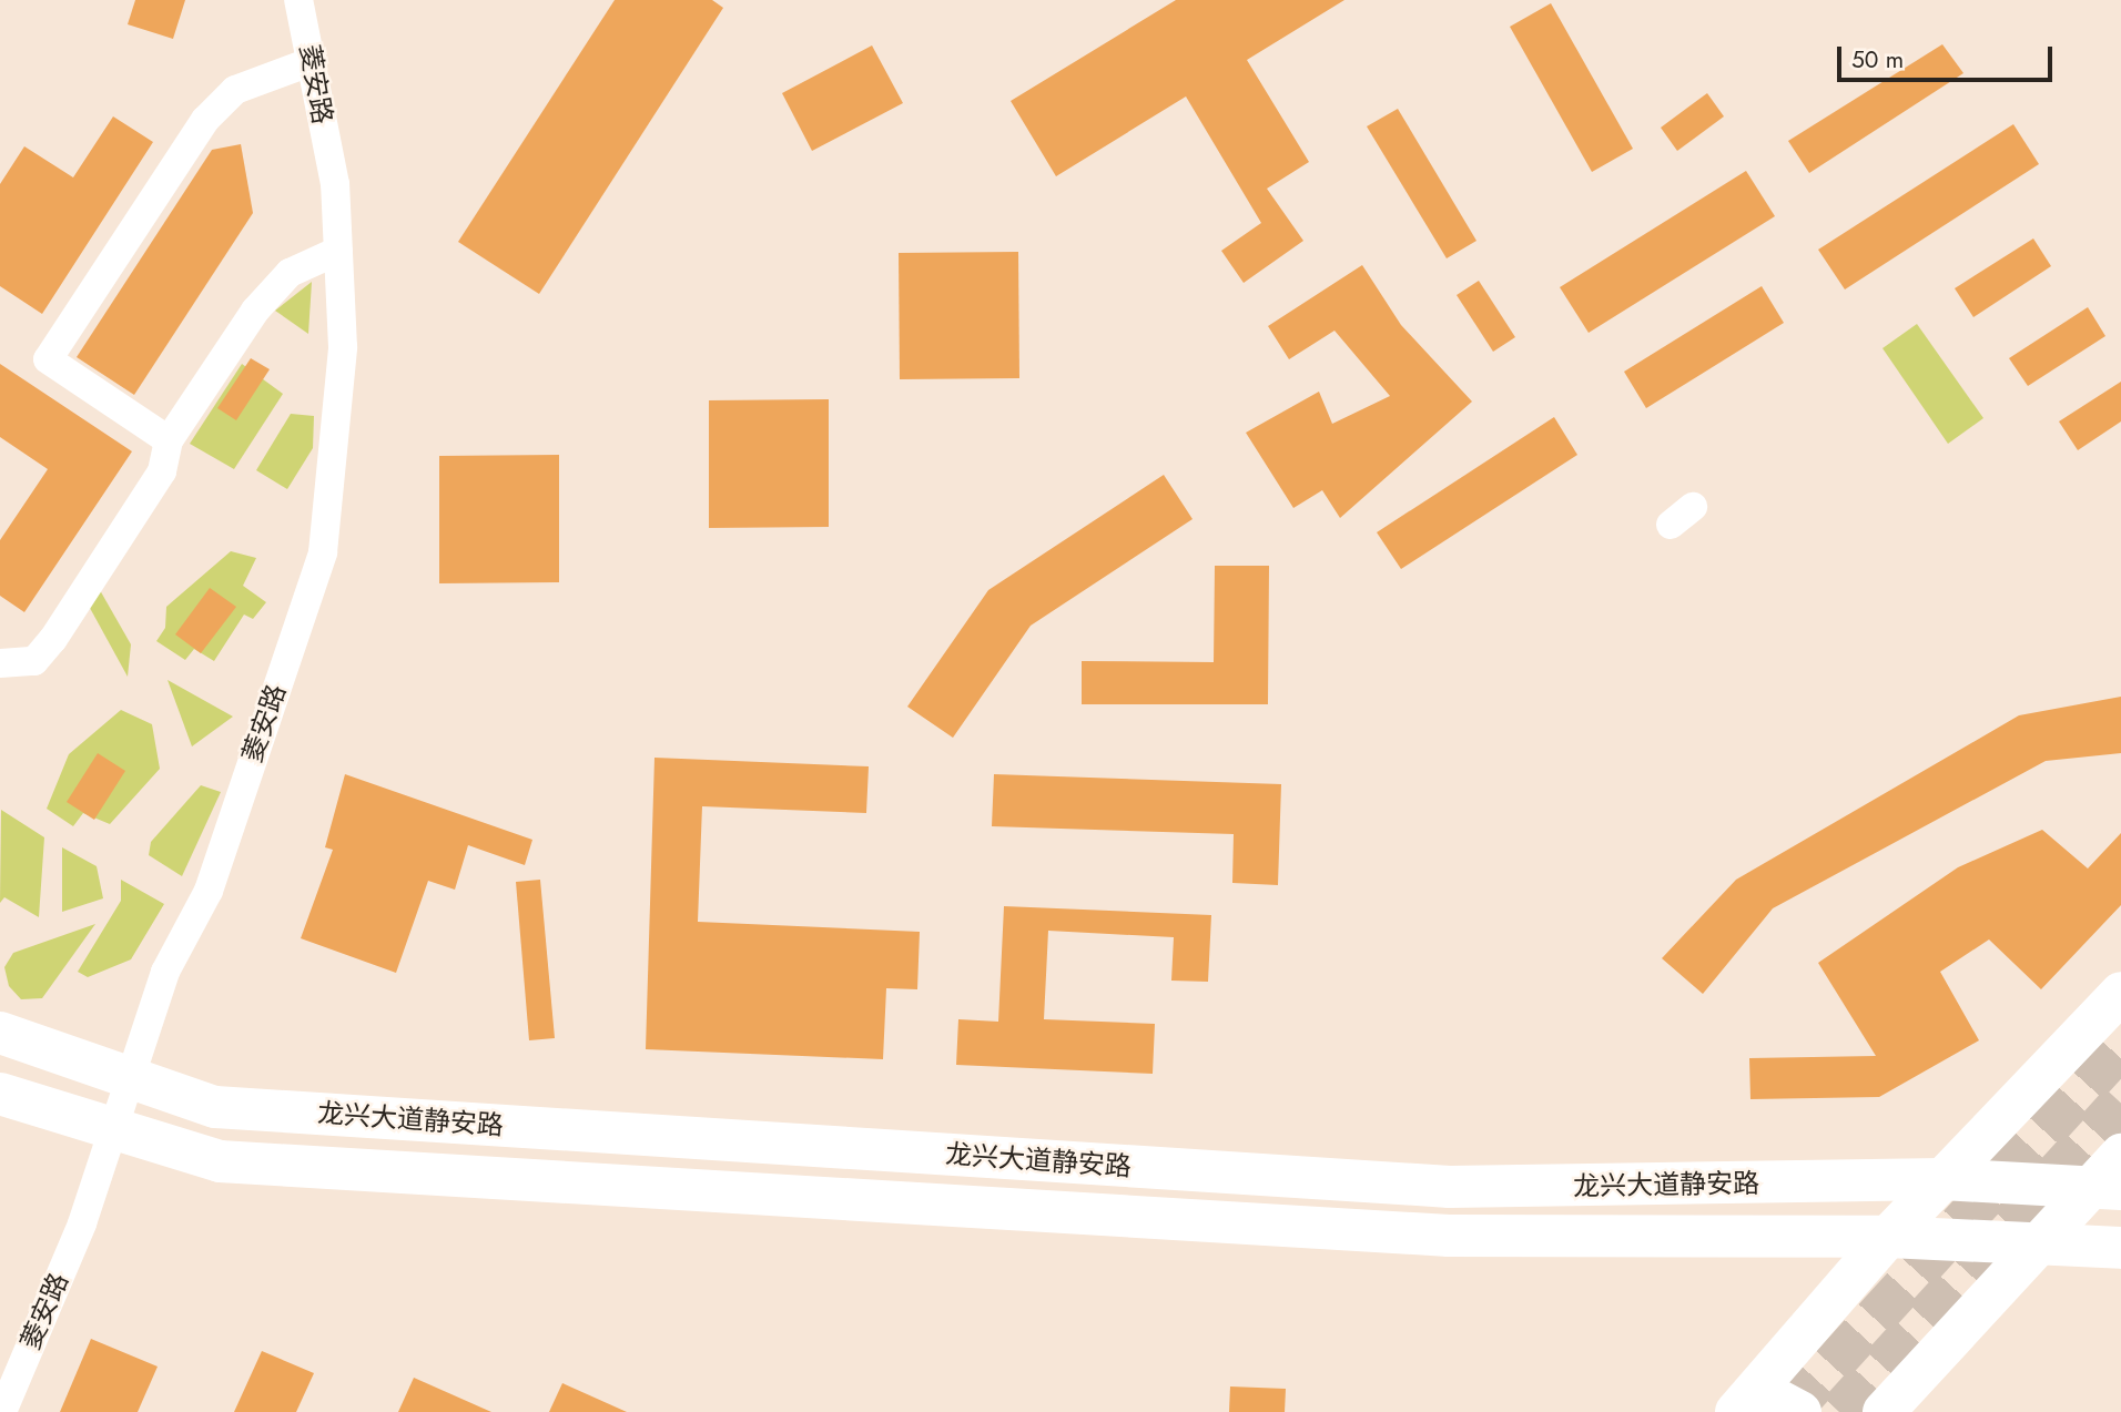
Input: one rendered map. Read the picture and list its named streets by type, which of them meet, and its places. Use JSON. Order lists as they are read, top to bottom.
{
  "streets": {
    "main road": ["龙兴大道静安路"],
    "street": ["菱安路"]
  },
  "crossings": [
    ["菱安路", "龙兴大道静安路"]
  ],
  "scale_bar": "50 m"
}
